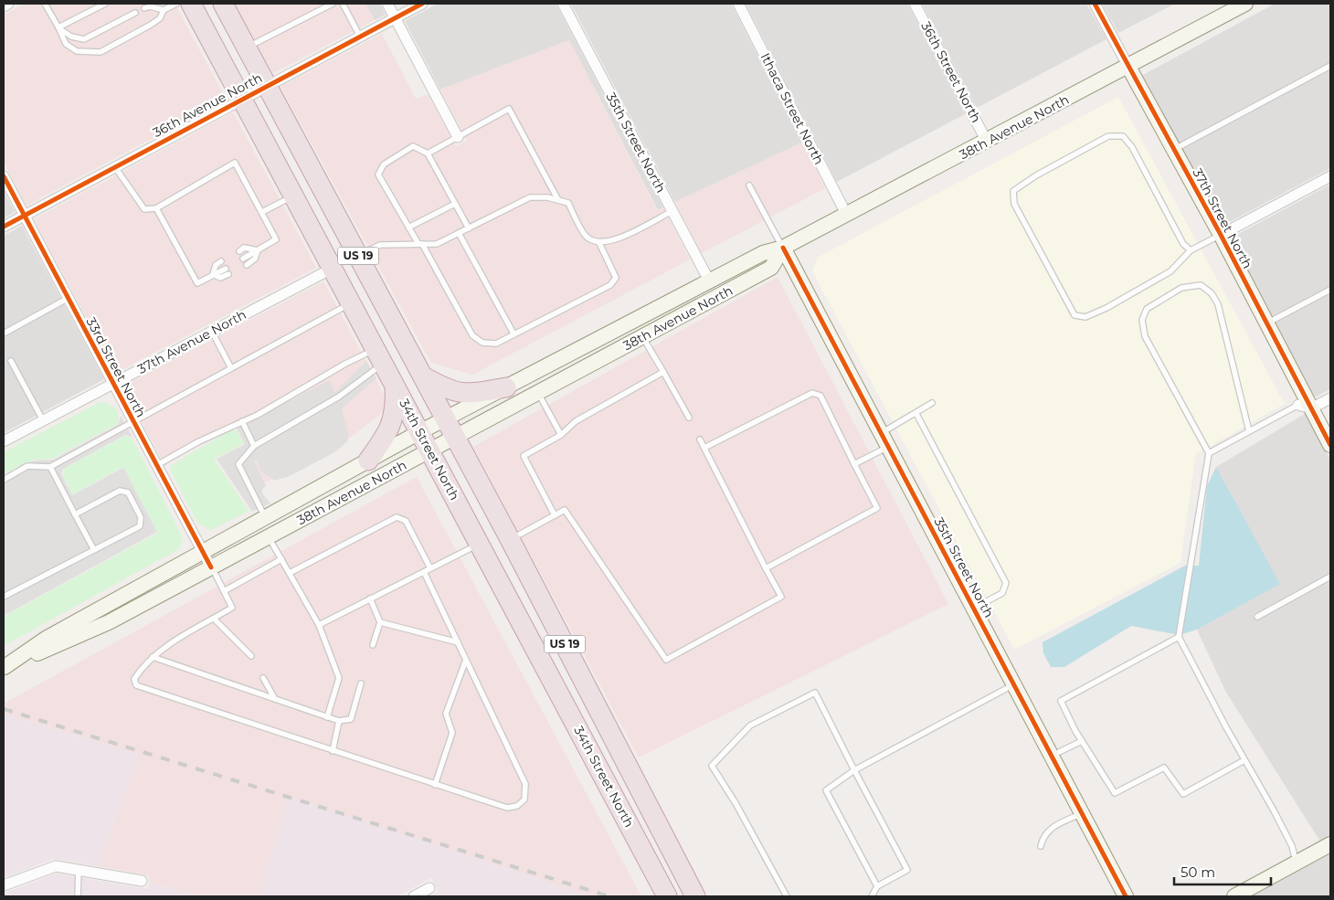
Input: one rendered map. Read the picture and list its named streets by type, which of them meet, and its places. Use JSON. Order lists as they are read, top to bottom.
{
  "streets": {
    "highway": ["US 19", "34th Street North"],
    "main road": ["38th Avenue North", "35th Street North", "37th Street North"],
    "street": [
      "36th Street North",
      "36th Avenue North",
      "Ithaca Street North",
      "37th Avenue North",
      "33rd Street North"
    ]
  },
  "crossings": [
    ["36th Street North", "38th Avenue North"],
    ["36th Avenue North", "33rd Street North"],
    ["36th Avenue North", "34th Street North"],
    ["Ithaca Street North", "38th Avenue North"],
    ["38th Avenue North", "35th Street North"],
    ["38th Avenue North", "37th Street North"],
    ["38th Avenue North", "33rd Street North"],
    ["38th Avenue North", "34th Street North"],
    ["37th Avenue North", "33rd Street North"],
    ["37th Avenue North", "34th Street North"]
  ],
  "scale_bar": "50 m"
}
